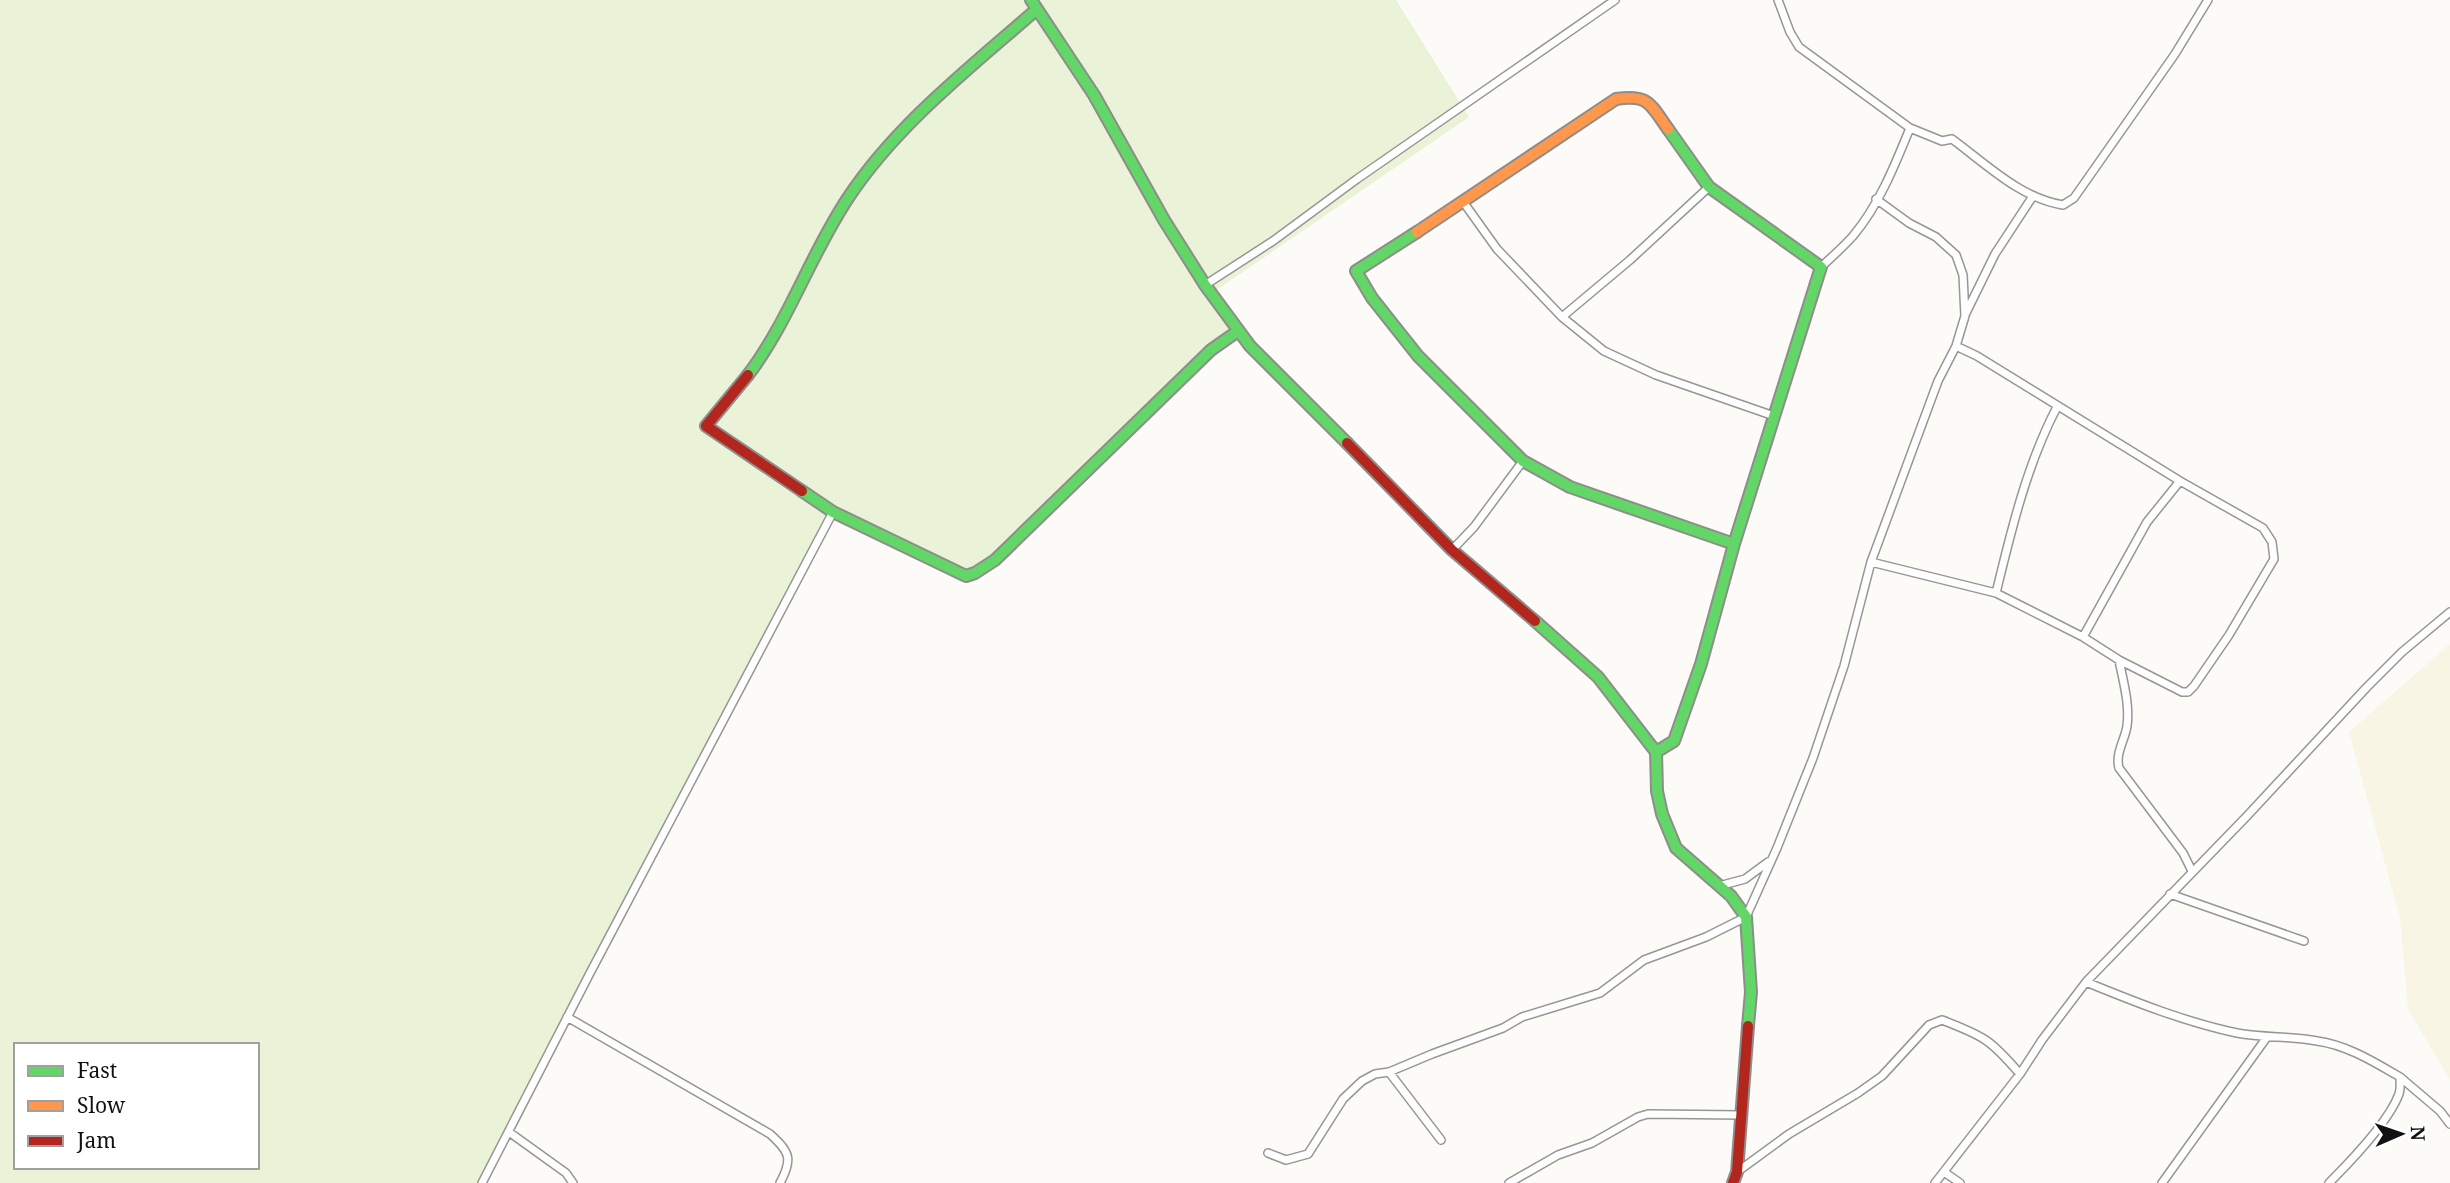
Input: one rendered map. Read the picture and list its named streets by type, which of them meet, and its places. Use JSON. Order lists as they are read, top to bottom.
{
  "legend": ["Fast", "Slow", "Jam"],
  "north": "right"
}
